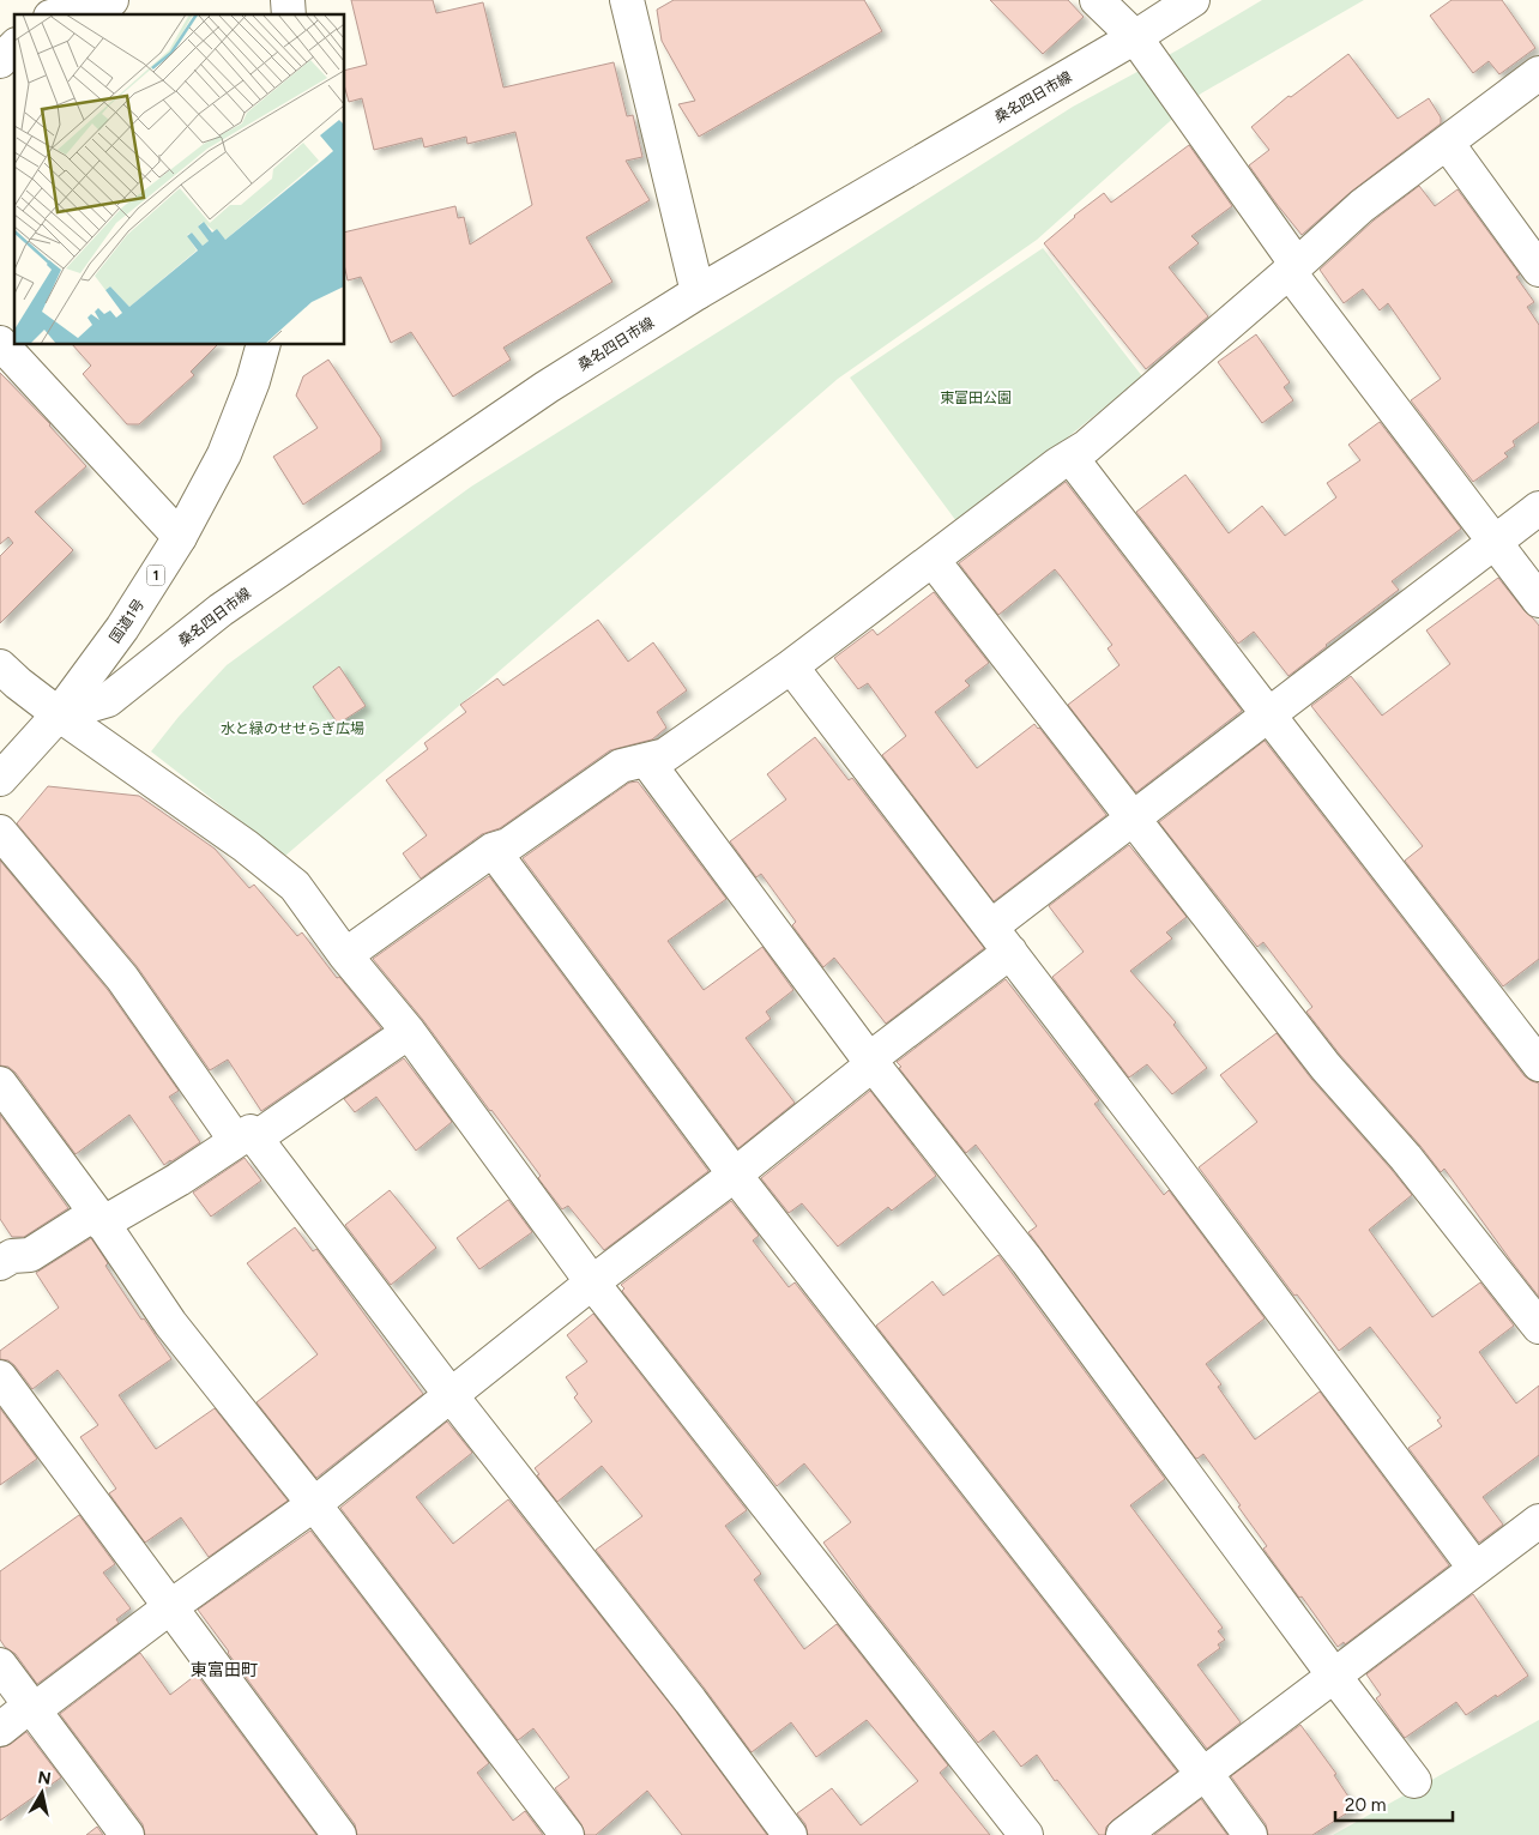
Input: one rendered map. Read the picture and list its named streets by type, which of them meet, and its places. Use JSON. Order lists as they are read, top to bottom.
{
  "streets": {
    "main road": ["桑名四日市線", "1", "国道1号"]
  },
  "crossings": [
    ["桑名四日市線", "国道1号"]
  ],
  "districts": ["東富田町"],
  "parks": ["東富田公園", "水と緑のせせらぎ広場"],
  "scale_bar": "20 m",
  "north": "top"
}
